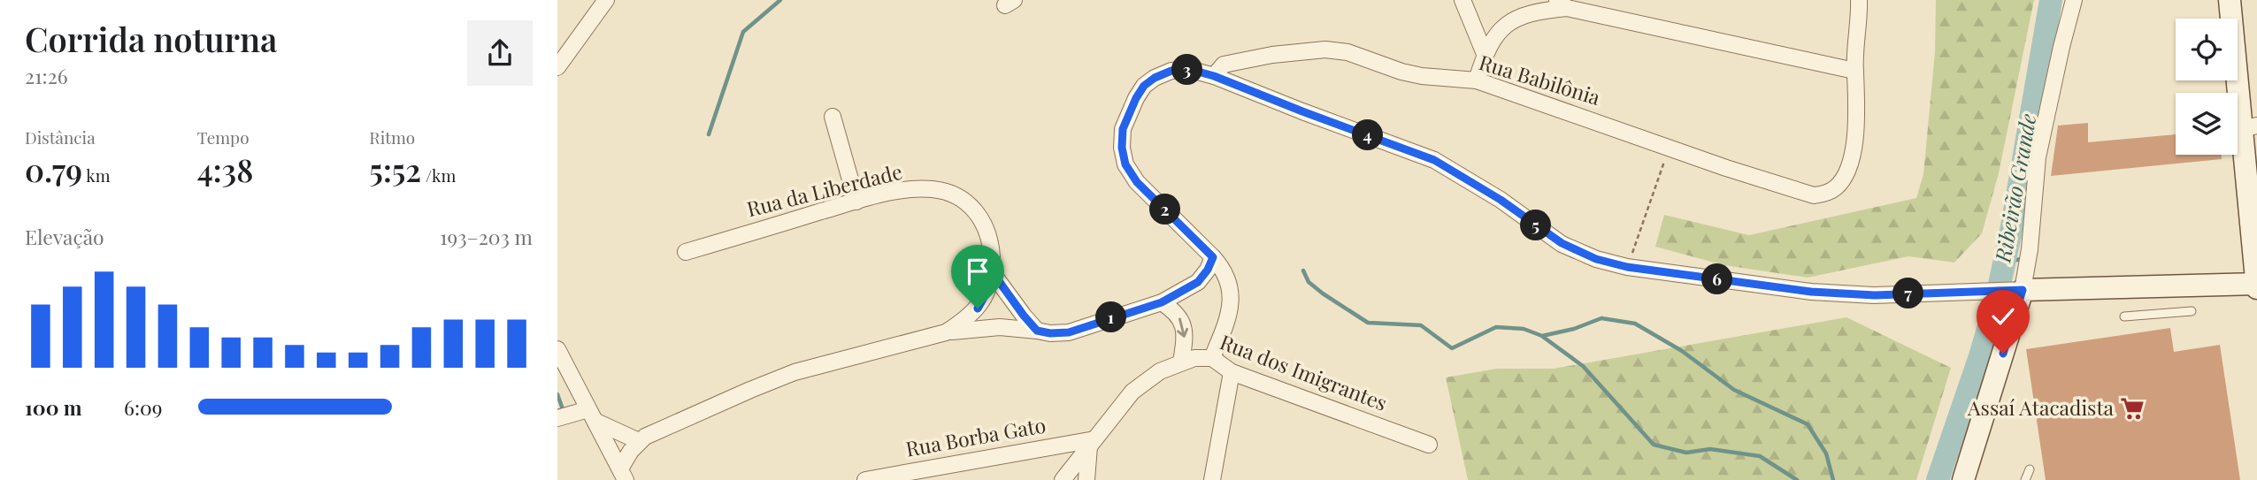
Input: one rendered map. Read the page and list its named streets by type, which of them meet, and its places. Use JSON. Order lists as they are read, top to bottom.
{
  "streets": {
    "street": [
      "Rua Babilônia",
      "Rua da Liberdade",
      "Rua dos Imigrantes",
      "Rua Borba Gato"
    ]
  },
  "crossings": [
    ["Rua dos Imigrantes", "Rua Borba Gato"]
  ],
  "water": ["Ribeirão Grande"],
  "places": {
    "supermarket": ["Assaí Atacadista"]
  },
  "page": {
    "heading": ["Corrida noturna", "21:26"],
    "pins": [
      "3",
      "4",
      "2",
      "5",
      "6",
      "7",
      "1"
    ],
    "stats": [
      ["Distância", "0.79 km"],
      ["Tempo", "4:38"],
      ["Ritmo", "5:52 /km"]
    ],
    "chart": ["Elevação", "193–203 m"],
    "list": [
      {
        "name": "100 m",
        "note": "6:09"
      }
    ]
  }
}
